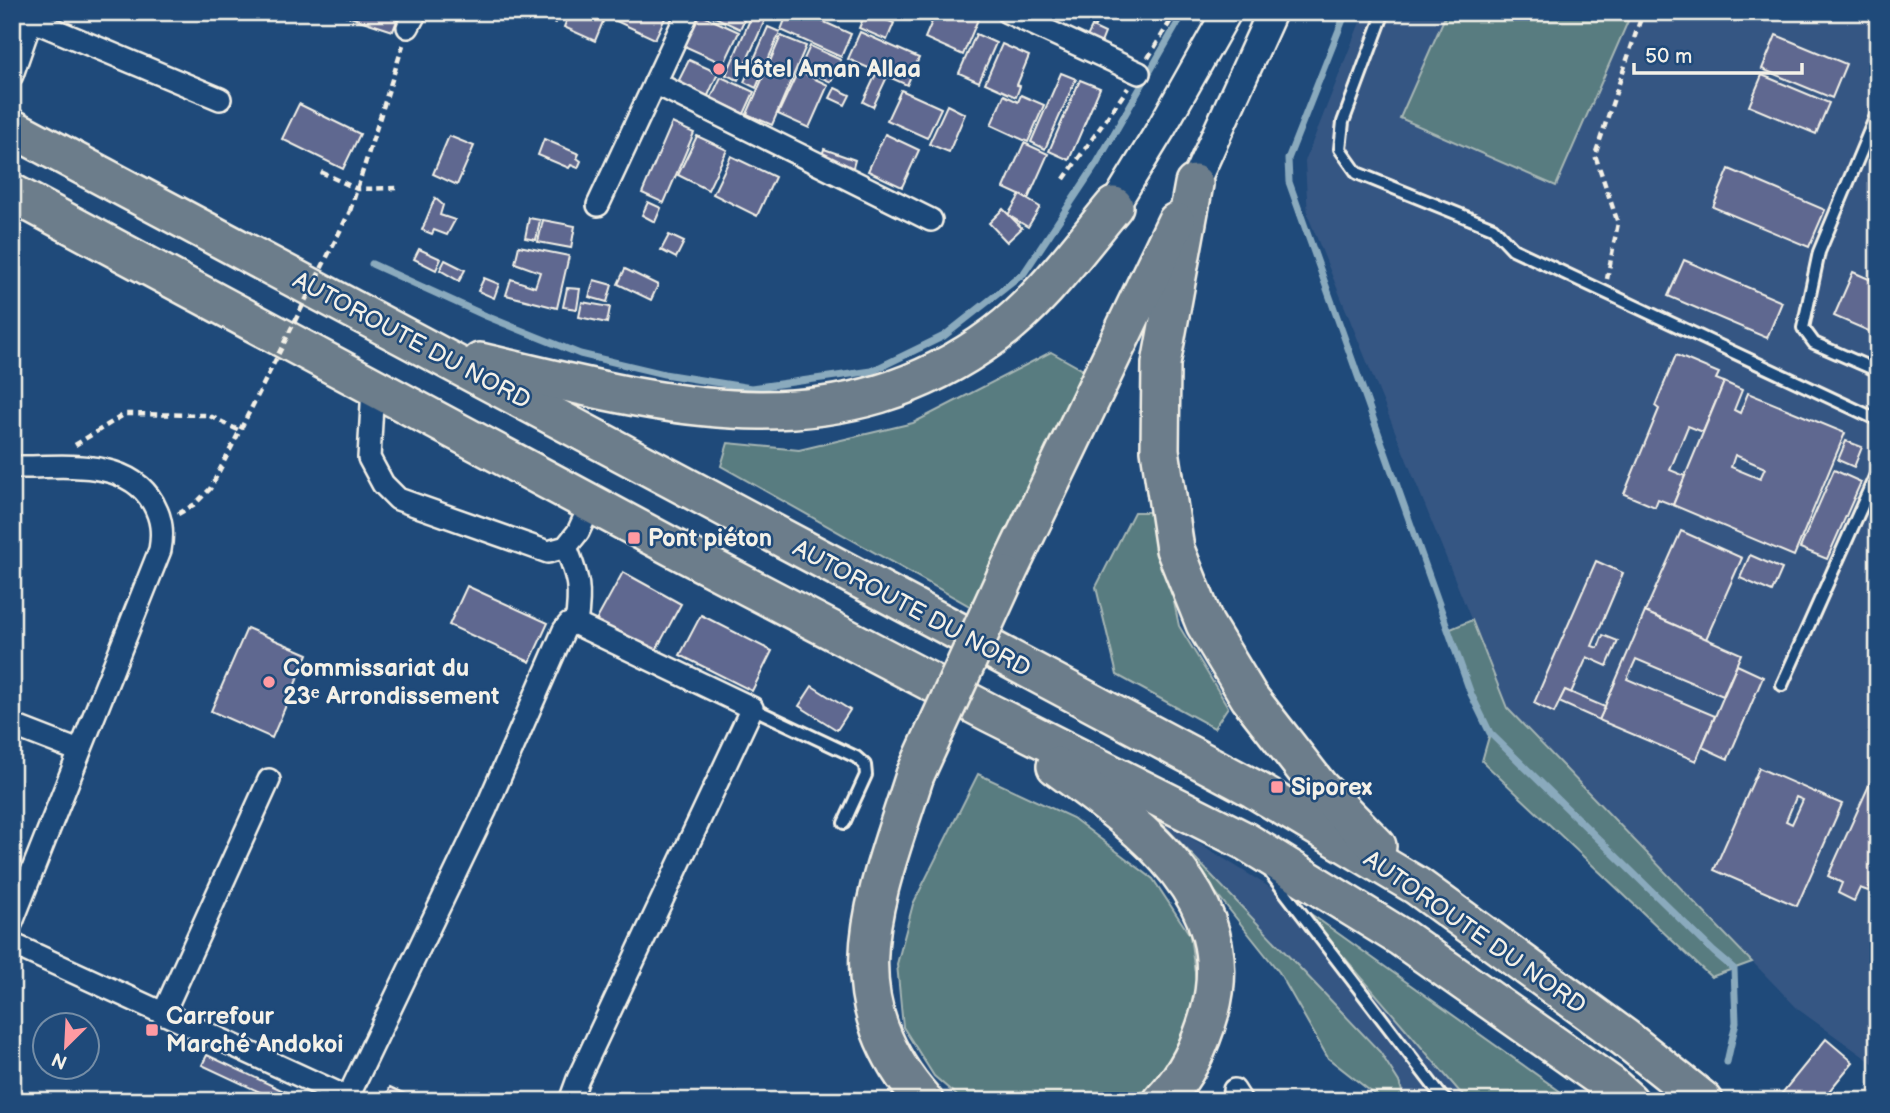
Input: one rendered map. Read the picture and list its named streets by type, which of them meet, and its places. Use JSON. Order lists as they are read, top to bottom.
{
  "streets": {
    "highway": ["AUTOROUTE DU NORD"]
  },
  "places": {
    "other": ["Hôtel Aman Allaa", "Commissariat du 23ᵉ Arrondissement"],
    "transit": ["Pont piéton", "Siporex", "Carrefour Marché Andokoi"]
  },
  "scale_bar": "50 m",
  "north": "bottom left"
}
